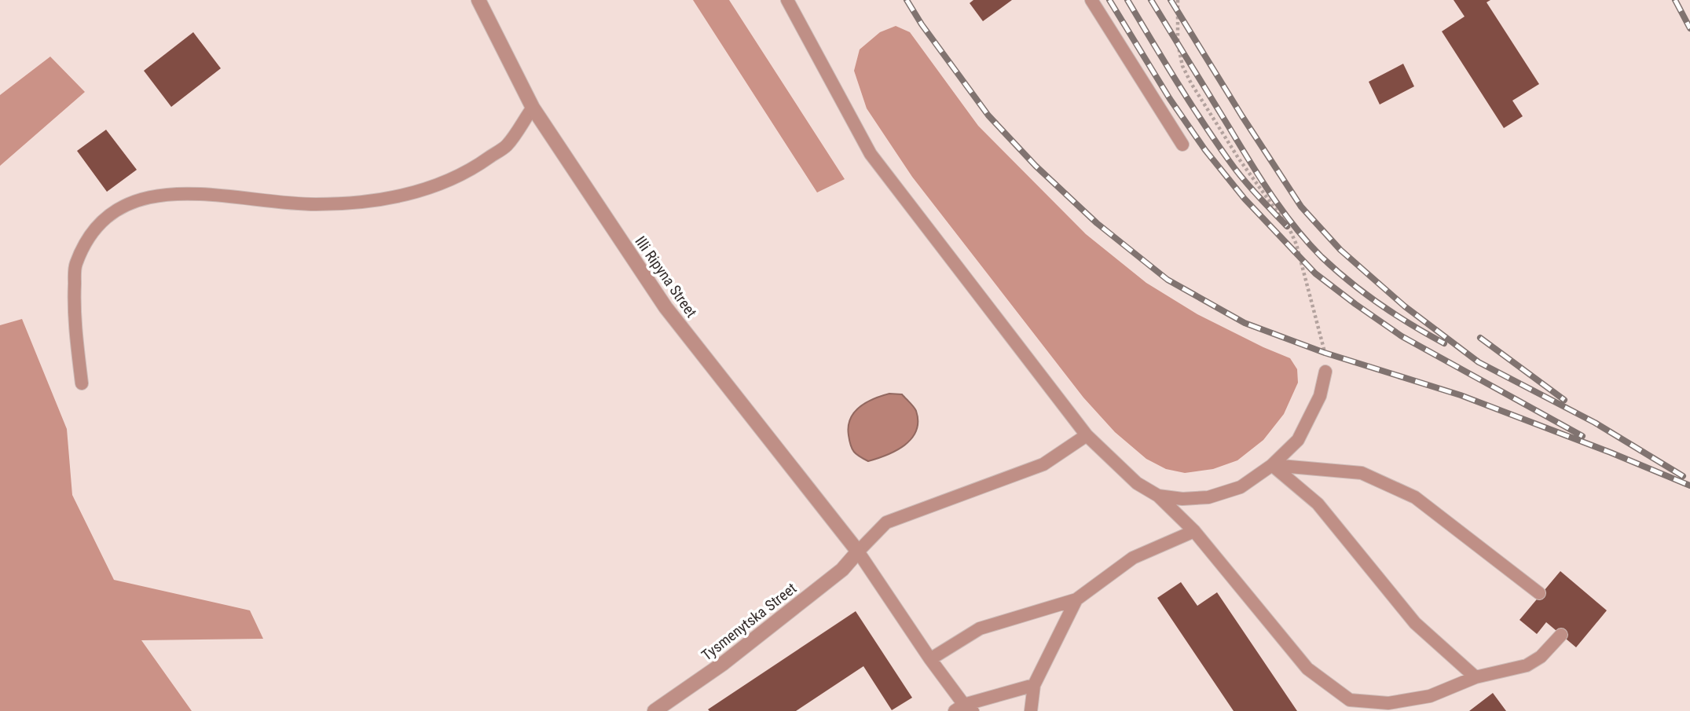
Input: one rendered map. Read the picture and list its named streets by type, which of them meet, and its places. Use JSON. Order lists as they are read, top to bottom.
{
  "streets": {
    "street": ["Illi Ripyna Street", "Tysmenytska Street"]
  },
  "crossings": [
    ["Illi Ripyna Street", "Tysmenytska Street"]
  ]
}
